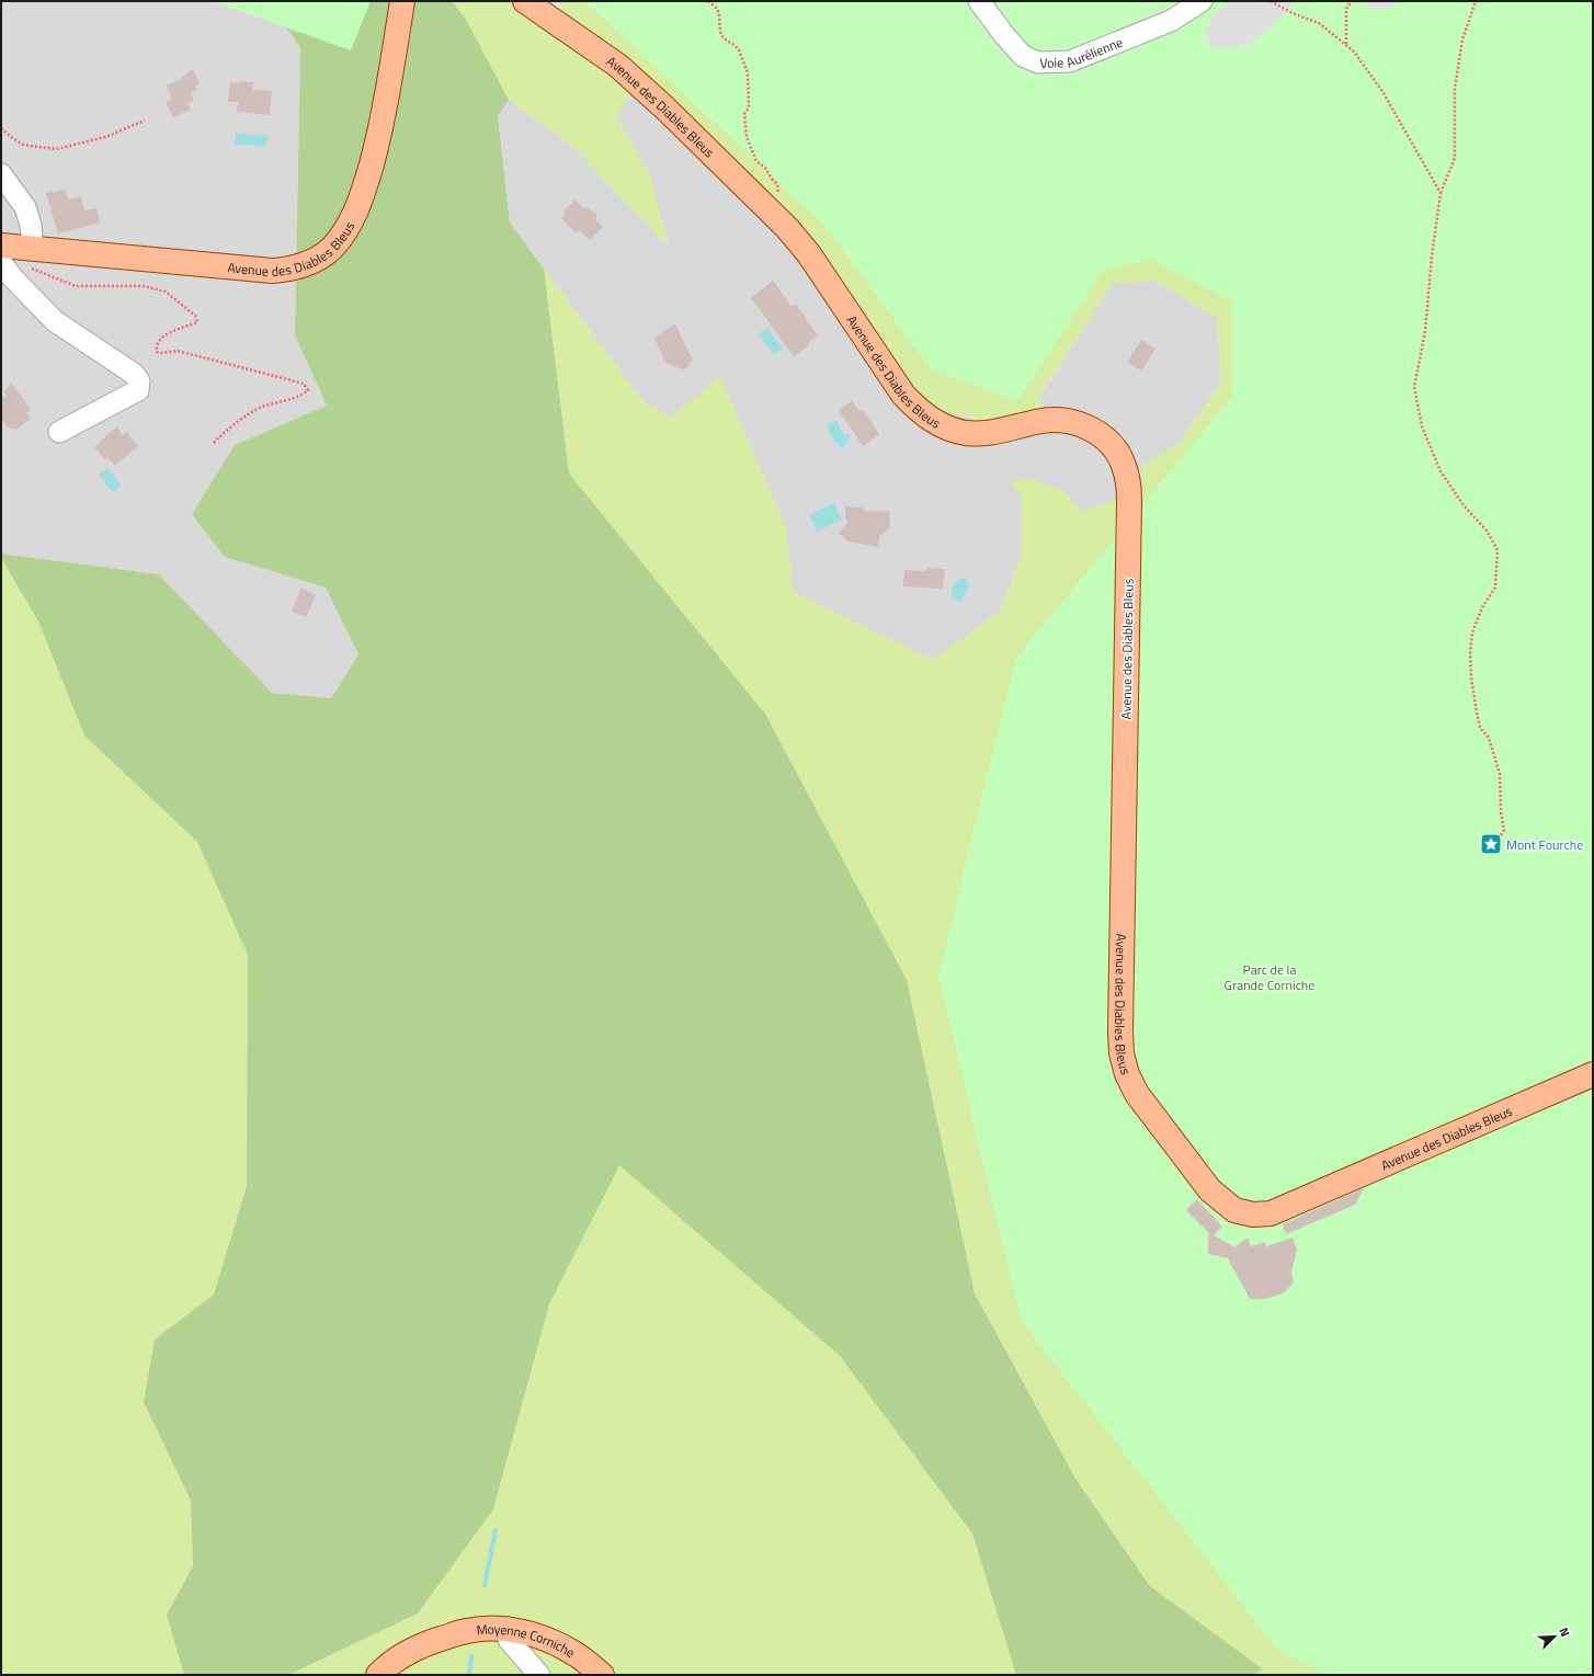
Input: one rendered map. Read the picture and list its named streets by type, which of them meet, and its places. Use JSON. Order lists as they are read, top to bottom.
{
  "streets": {
    "main road": ["Avenue des Diables Bleus", "Moyenne Corniche"],
    "street": ["Voie Aurélienne"]
  },
  "parks": ["Parc de la Grande Corniche"],
  "places": {
    "place": ["Mont Fourche"]
  },
  "north": "top right"
}
